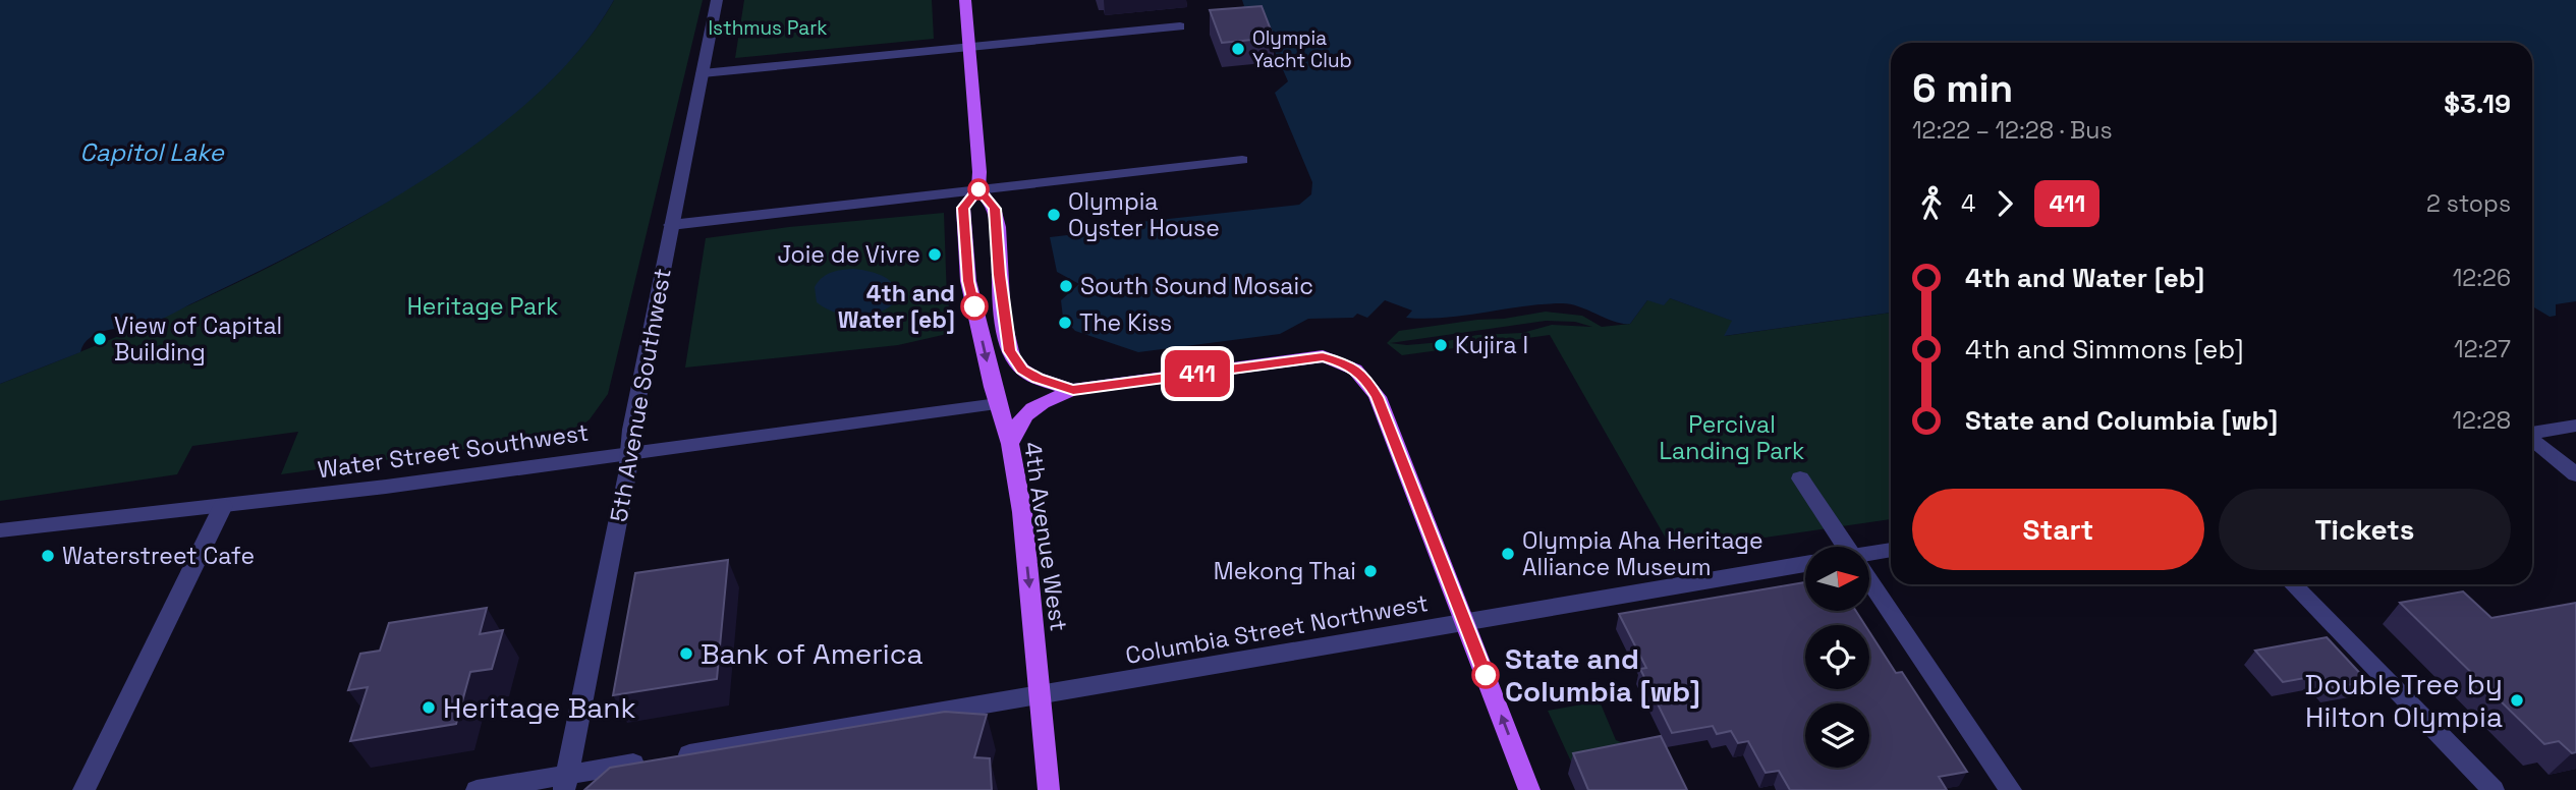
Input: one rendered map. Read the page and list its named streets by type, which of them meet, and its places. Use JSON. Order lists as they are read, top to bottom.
{
  "streets": {
    "main road": ["4th Avenue West"],
    "street": ["5th Avenue Southwest", "Water Street Southwest", "Columbia Street Northwest"]
  },
  "crossings": [
    ["5th Avenue Southwest", "Water Street Southwest"],
    ["5th Avenue Southwest", "Columbia Street Northwest"],
    ["Water Street Southwest", "4th Avenue West"],
    ["4th Avenue West", "Columbia Street Northwest"]
  ],
  "one_way": ["4th Avenue West"],
  "water": ["Capitol Lake"],
  "parks": ["Isthmus Park", "Heritage Park", "Percival Landing Park"],
  "places": [
    "Olympia Yacht Club",
    "Olympia Oyster House",
    "Joie de Vivre",
    "South Sound Mosaic",
    "4th and Water [eb]",
    "The Kiss",
    "View of Capital Building",
    "Kujira I",
    "Olympia Aha Heritage Alliance Museum",
    "Waterstreet Cafe",
    "Mekong Thai",
    "Bank of America",
    "State and Columbia [wb]",
    "DoubleTree by Hilton Olympia",
    "Heritage Bank"
  ],
  "lines": ["bus line 411"],
  "north": "right",
  "page": {
    "on_map": "411",
    "heading": ["6 min", "12:22 – 12:28 · Bus", "$3.19"],
    "legs": ["4", "411", "2 stops"],
    "list": [
      {
        "name": "4th and Water [eb]",
        "value": "12:26"
      },
      {
        "name": "4th and Simmons [eb]",
        "value": "12:27"
      },
      {
        "name": "State and Columbia [wb]",
        "value": "12:28"
      }
    ],
    "buttons": ["Start", "Tickets"]
  }
}
